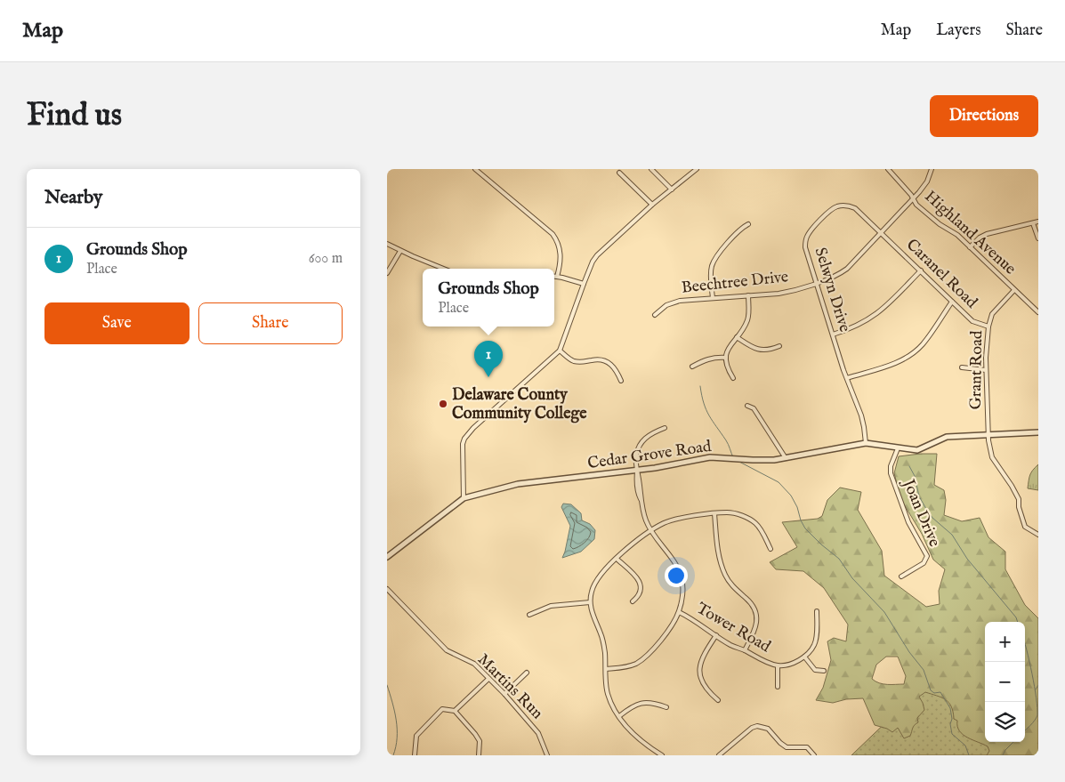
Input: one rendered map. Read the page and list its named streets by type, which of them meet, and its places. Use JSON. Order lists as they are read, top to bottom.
{
  "streets": {
    "street": [
      "Highland Avenue",
      "Caranel Road",
      "Beechtree Drive",
      "Selwyn Drive",
      "Grant Road",
      "Cedar Grove Road",
      "Joan Drive",
      "Tower Road",
      "Martins Run"
    ]
  },
  "crossings": [
    ["Highland Avenue", "Beechtree Drive"],
    ["Highland Avenue", "Grant Road"],
    ["Caranel Road", "Beechtree Drive"],
    ["Caranel Road", "Selwyn Drive"],
    ["Caranel Road", "Grant Road"],
    ["Beechtree Drive", "Selwyn Drive"],
    ["Selwyn Drive", "Cedar Grove Road"],
    ["Grant Road", "Cedar Grove Road"],
    ["Cedar Grove Road", "Joan Drive"]
  ],
  "places": ["Delaware County Community College"],
  "page": {
    "header": "Map",
    "nav": ["Map", "Layers", "Share"],
    "buttons": [
      "Directions",
      ["Save", "Share"]
    ],
    "title": "Find us",
    "heading": "Nearby",
    "list": [
      {
        "mark": "1",
        "name": "Grounds Shop",
        "note": "Place",
        "value": "600 m"
      }
    ],
    "popup": ["Grounds Shop", "Place"],
    "pins": "1",
    "map_buttons": ["+", "−"]
  }
}
